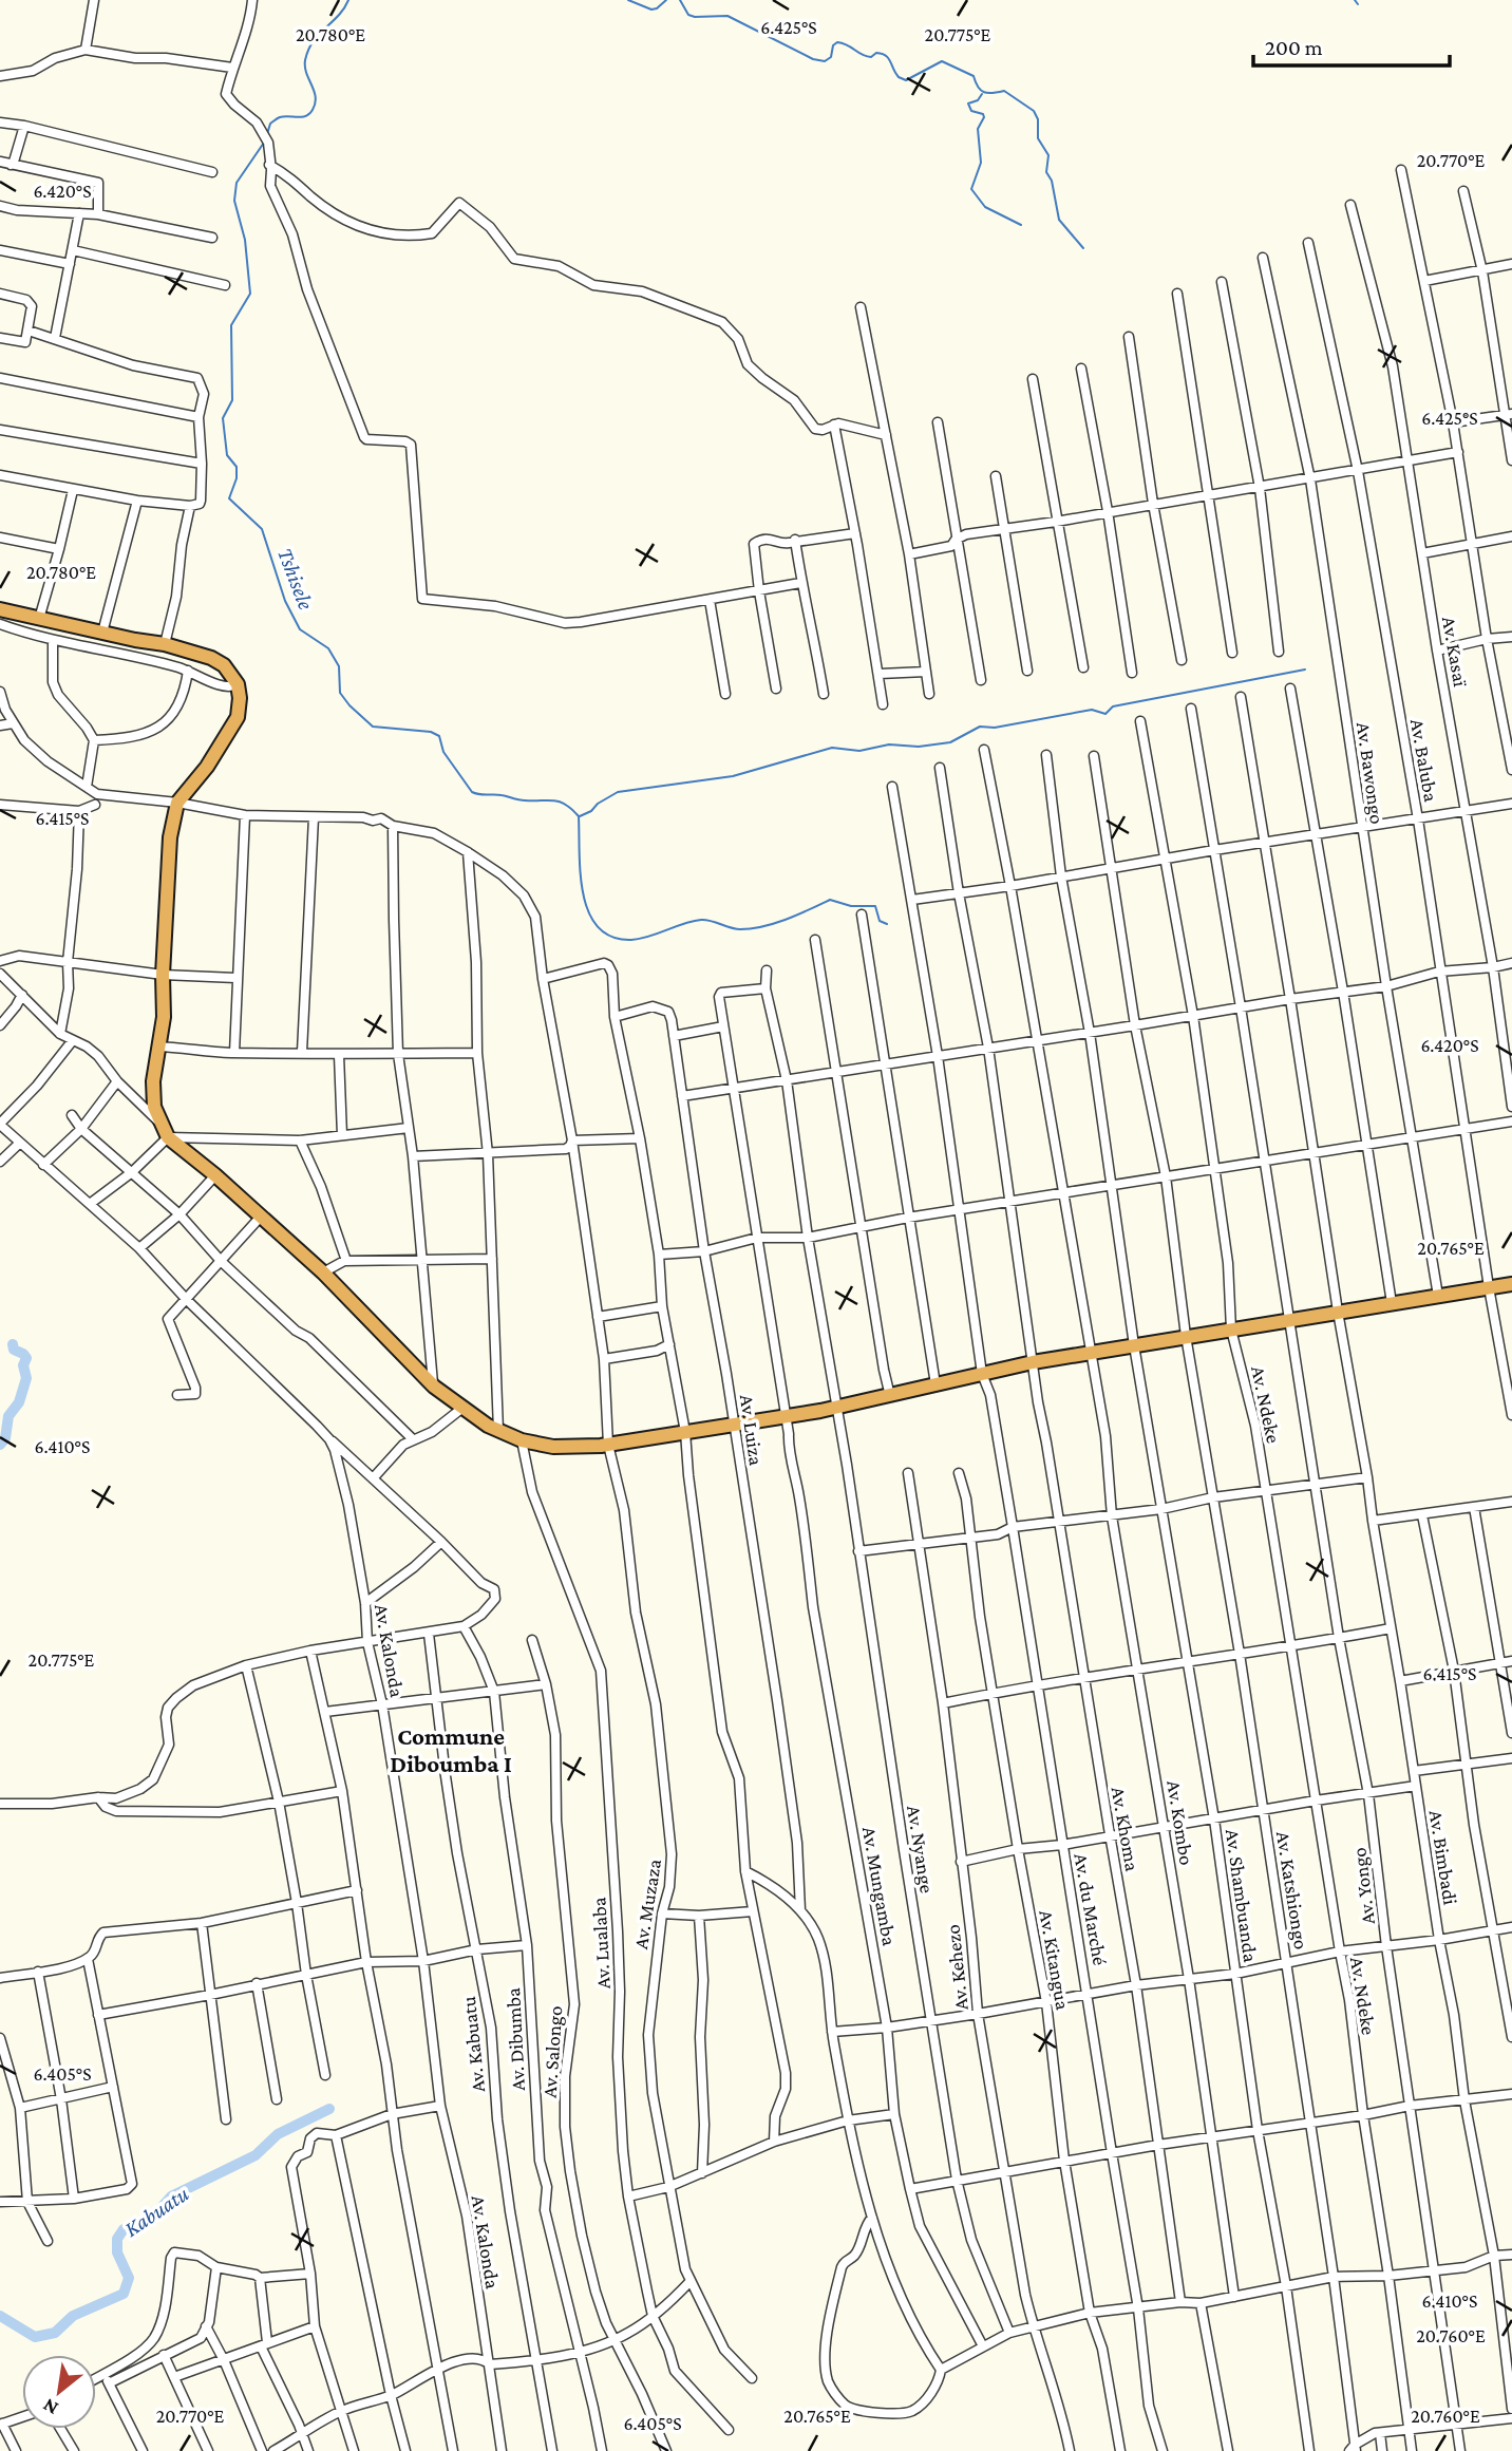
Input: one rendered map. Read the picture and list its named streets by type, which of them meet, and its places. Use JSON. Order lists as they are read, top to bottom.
{
  "streets": {
    "street": [
      "Av. Kasaï",
      "Av. Baluba",
      "Av. Bawongo",
      "Av. Ndeke",
      "Av. Luiza",
      "Av. Kalonda",
      "Av. Kombo",
      "Av. Khoma",
      "Av. Nyange",
      "Av. Bimbadi",
      "Av. Mungamba",
      "Av. Yongo",
      "Av. Katshiongo",
      "Av. Shambuanda",
      "Av. Muzaza",
      "Av. du Marché",
      "Av. Lualaba",
      "Av. Kitangua",
      "Av. Kehezo",
      "Av. Dibumba",
      "Av. Kabuatu",
      "Av. Salongo"
    ]
  },
  "crossings": [
    ["Av. Nyange", "Av. Mungamba"]
  ],
  "districts": ["Commune Diboumba I"],
  "water": ["Tshisele", "Kabuatu"],
  "scale_bar": "200 m",
  "north": "bottom left",
  "coordinates": [
    "6.425°S",
    "20.780°E",
    "20.775°E",
    "20.770°E",
    "6.420°S",
    "6.415°S",
    "20.765°E",
    "6.410°S",
    "6.405°S",
    "20.760°E"
  ]
}
